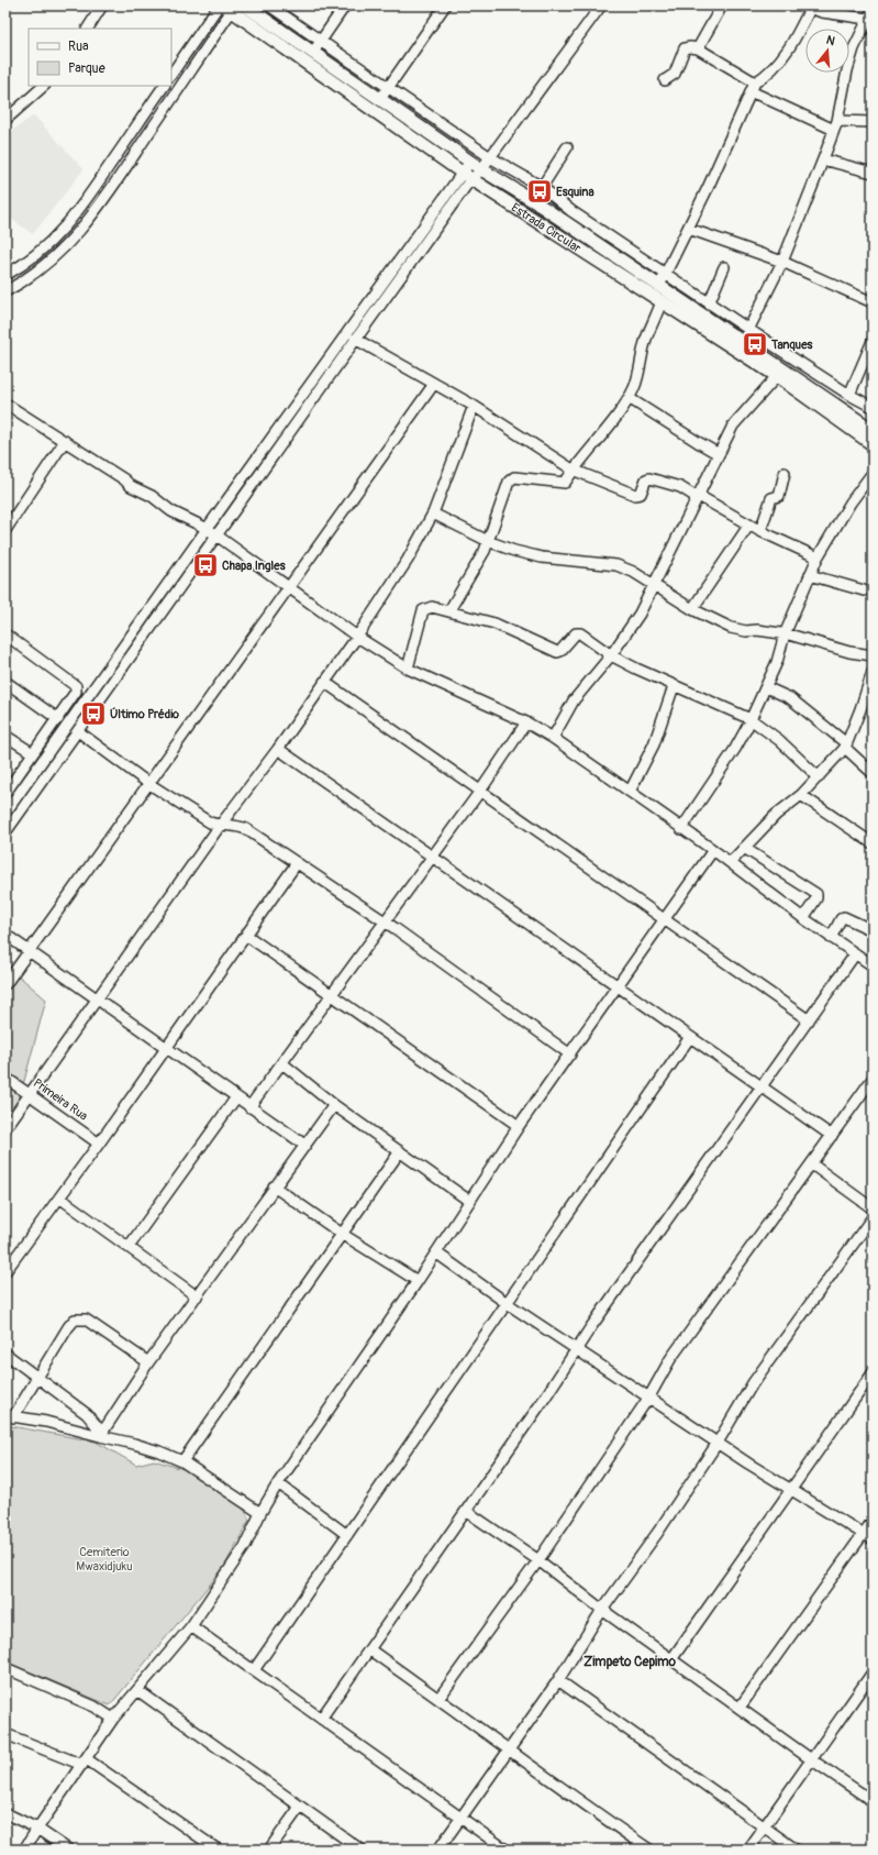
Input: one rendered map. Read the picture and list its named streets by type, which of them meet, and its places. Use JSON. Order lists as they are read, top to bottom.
{
  "streets": {
    "main road": ["Estrada Circular"],
    "street": ["Primeira Rua"]
  },
  "districts": ["Zimpeto Cepimo"],
  "parks": ["Cemiterio Mwaxidjuku"],
  "places": {
    "bus stop": [
      "Esquina",
      "Tanques",
      "Chapa Ingles",
      "Último Prédio"
    ]
  },
  "legend": ["Rua", "Parque"],
  "north": "top"
}
